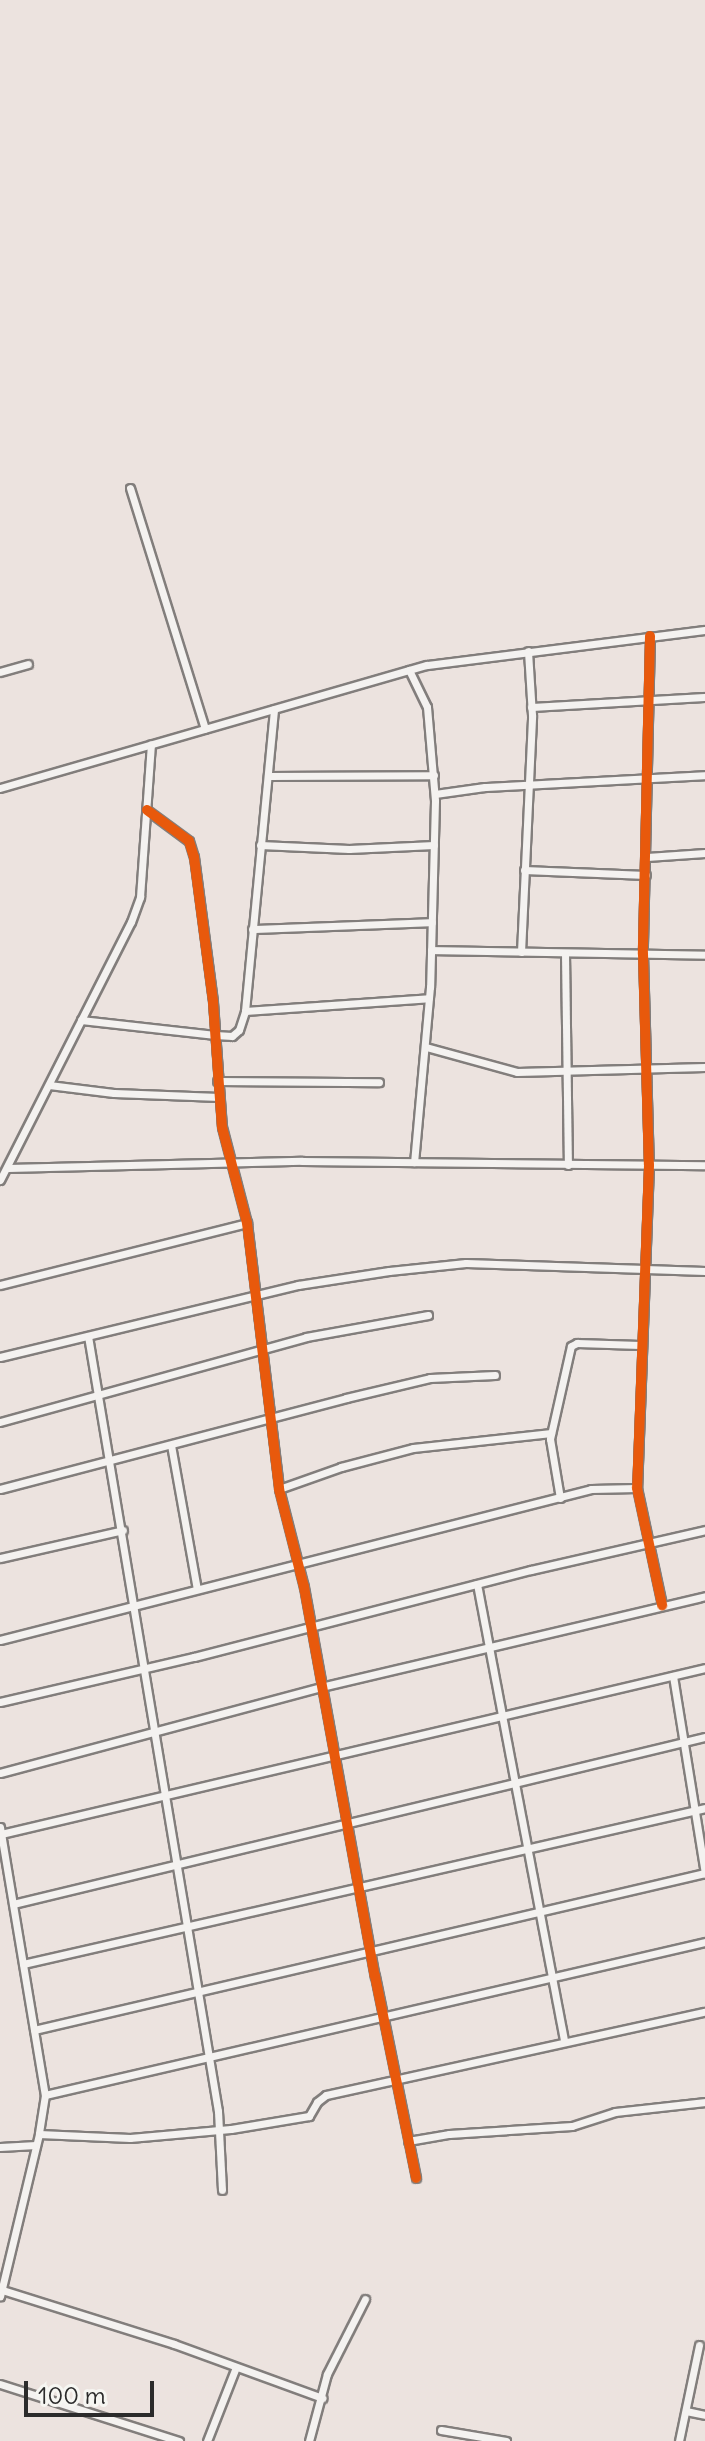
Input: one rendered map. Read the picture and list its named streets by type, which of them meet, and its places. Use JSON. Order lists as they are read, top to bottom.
{
  "scale_bar": "100 m"
}
